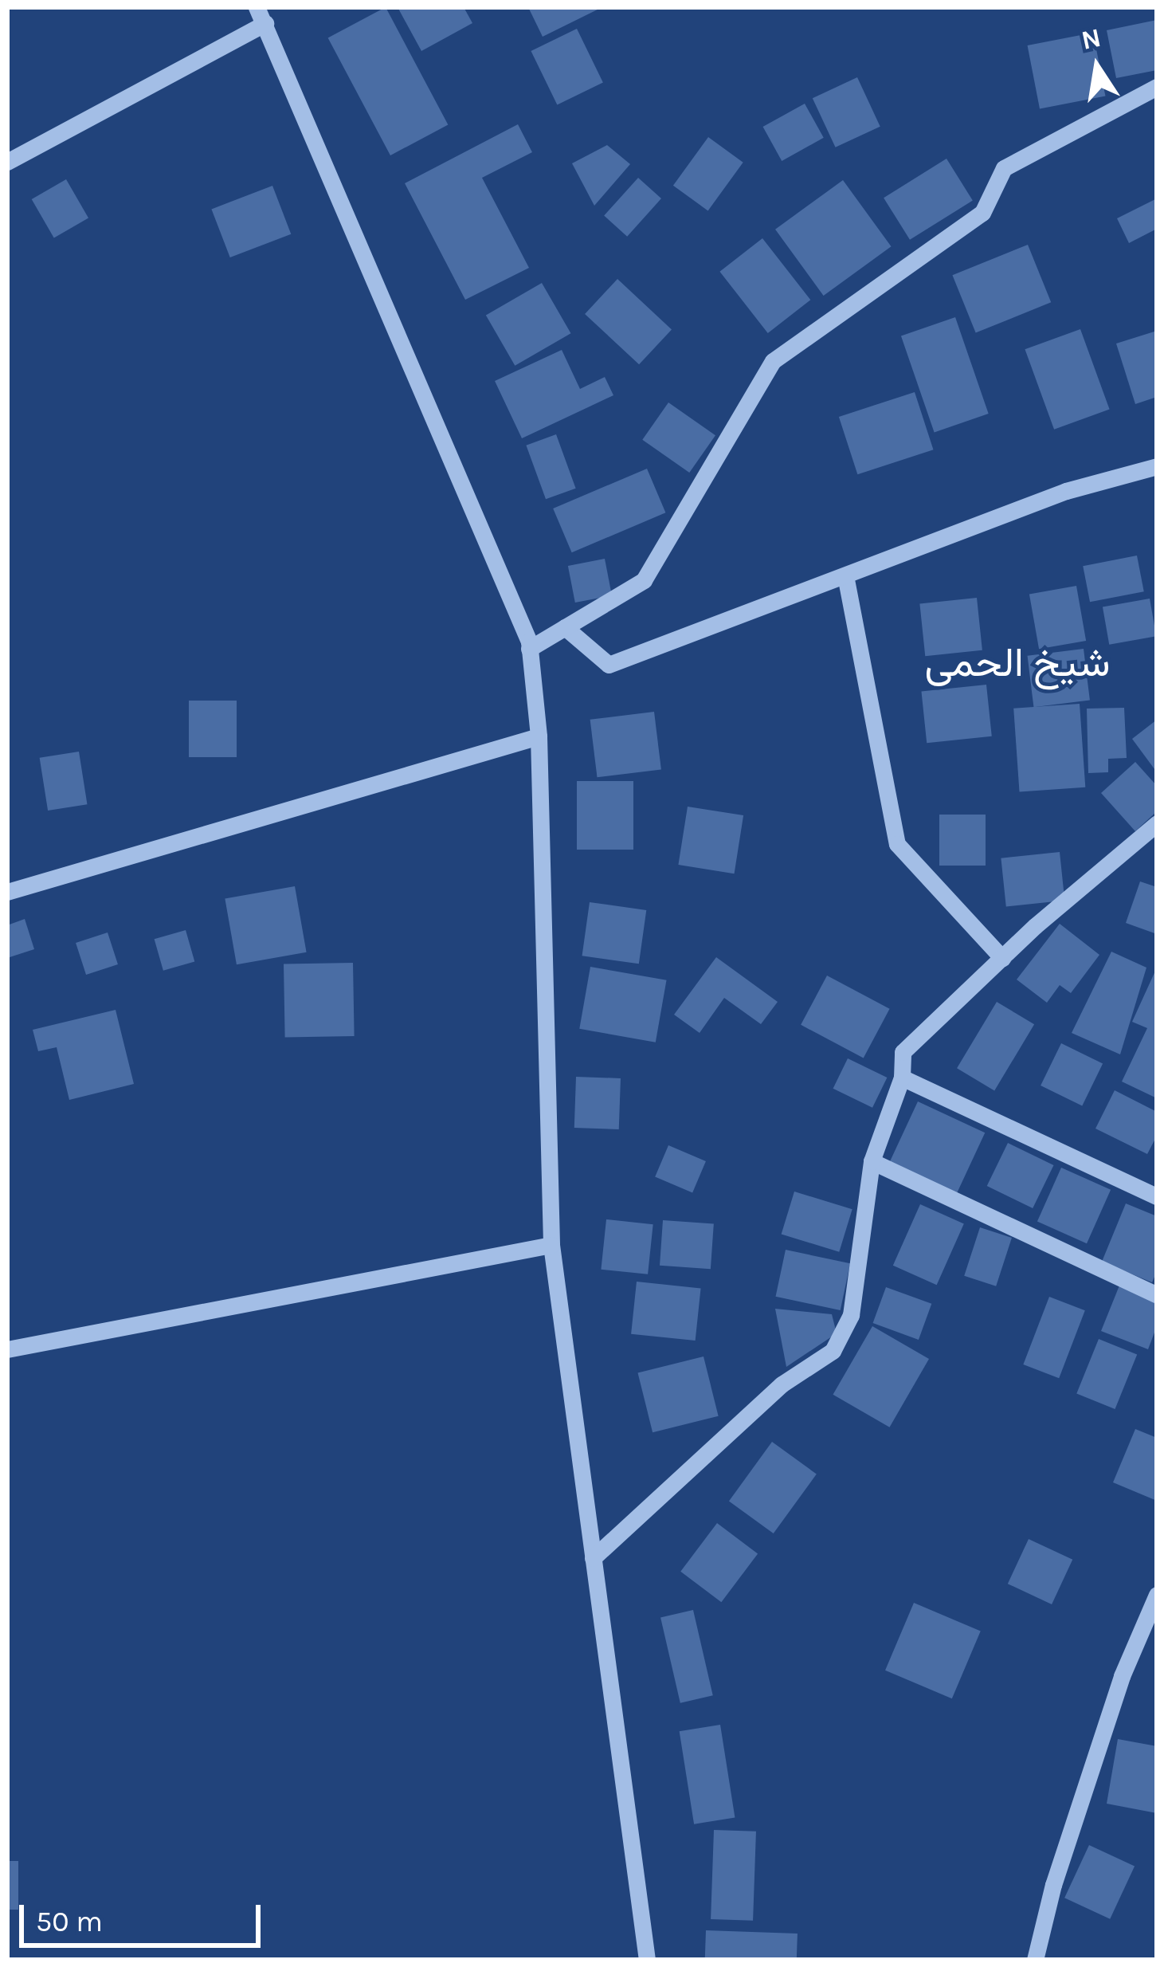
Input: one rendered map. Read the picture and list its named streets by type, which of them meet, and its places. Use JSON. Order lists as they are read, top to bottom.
{
  "districts": ["شيخ الحمى"],
  "scale_bar": "50 m",
  "north": "top"
}
